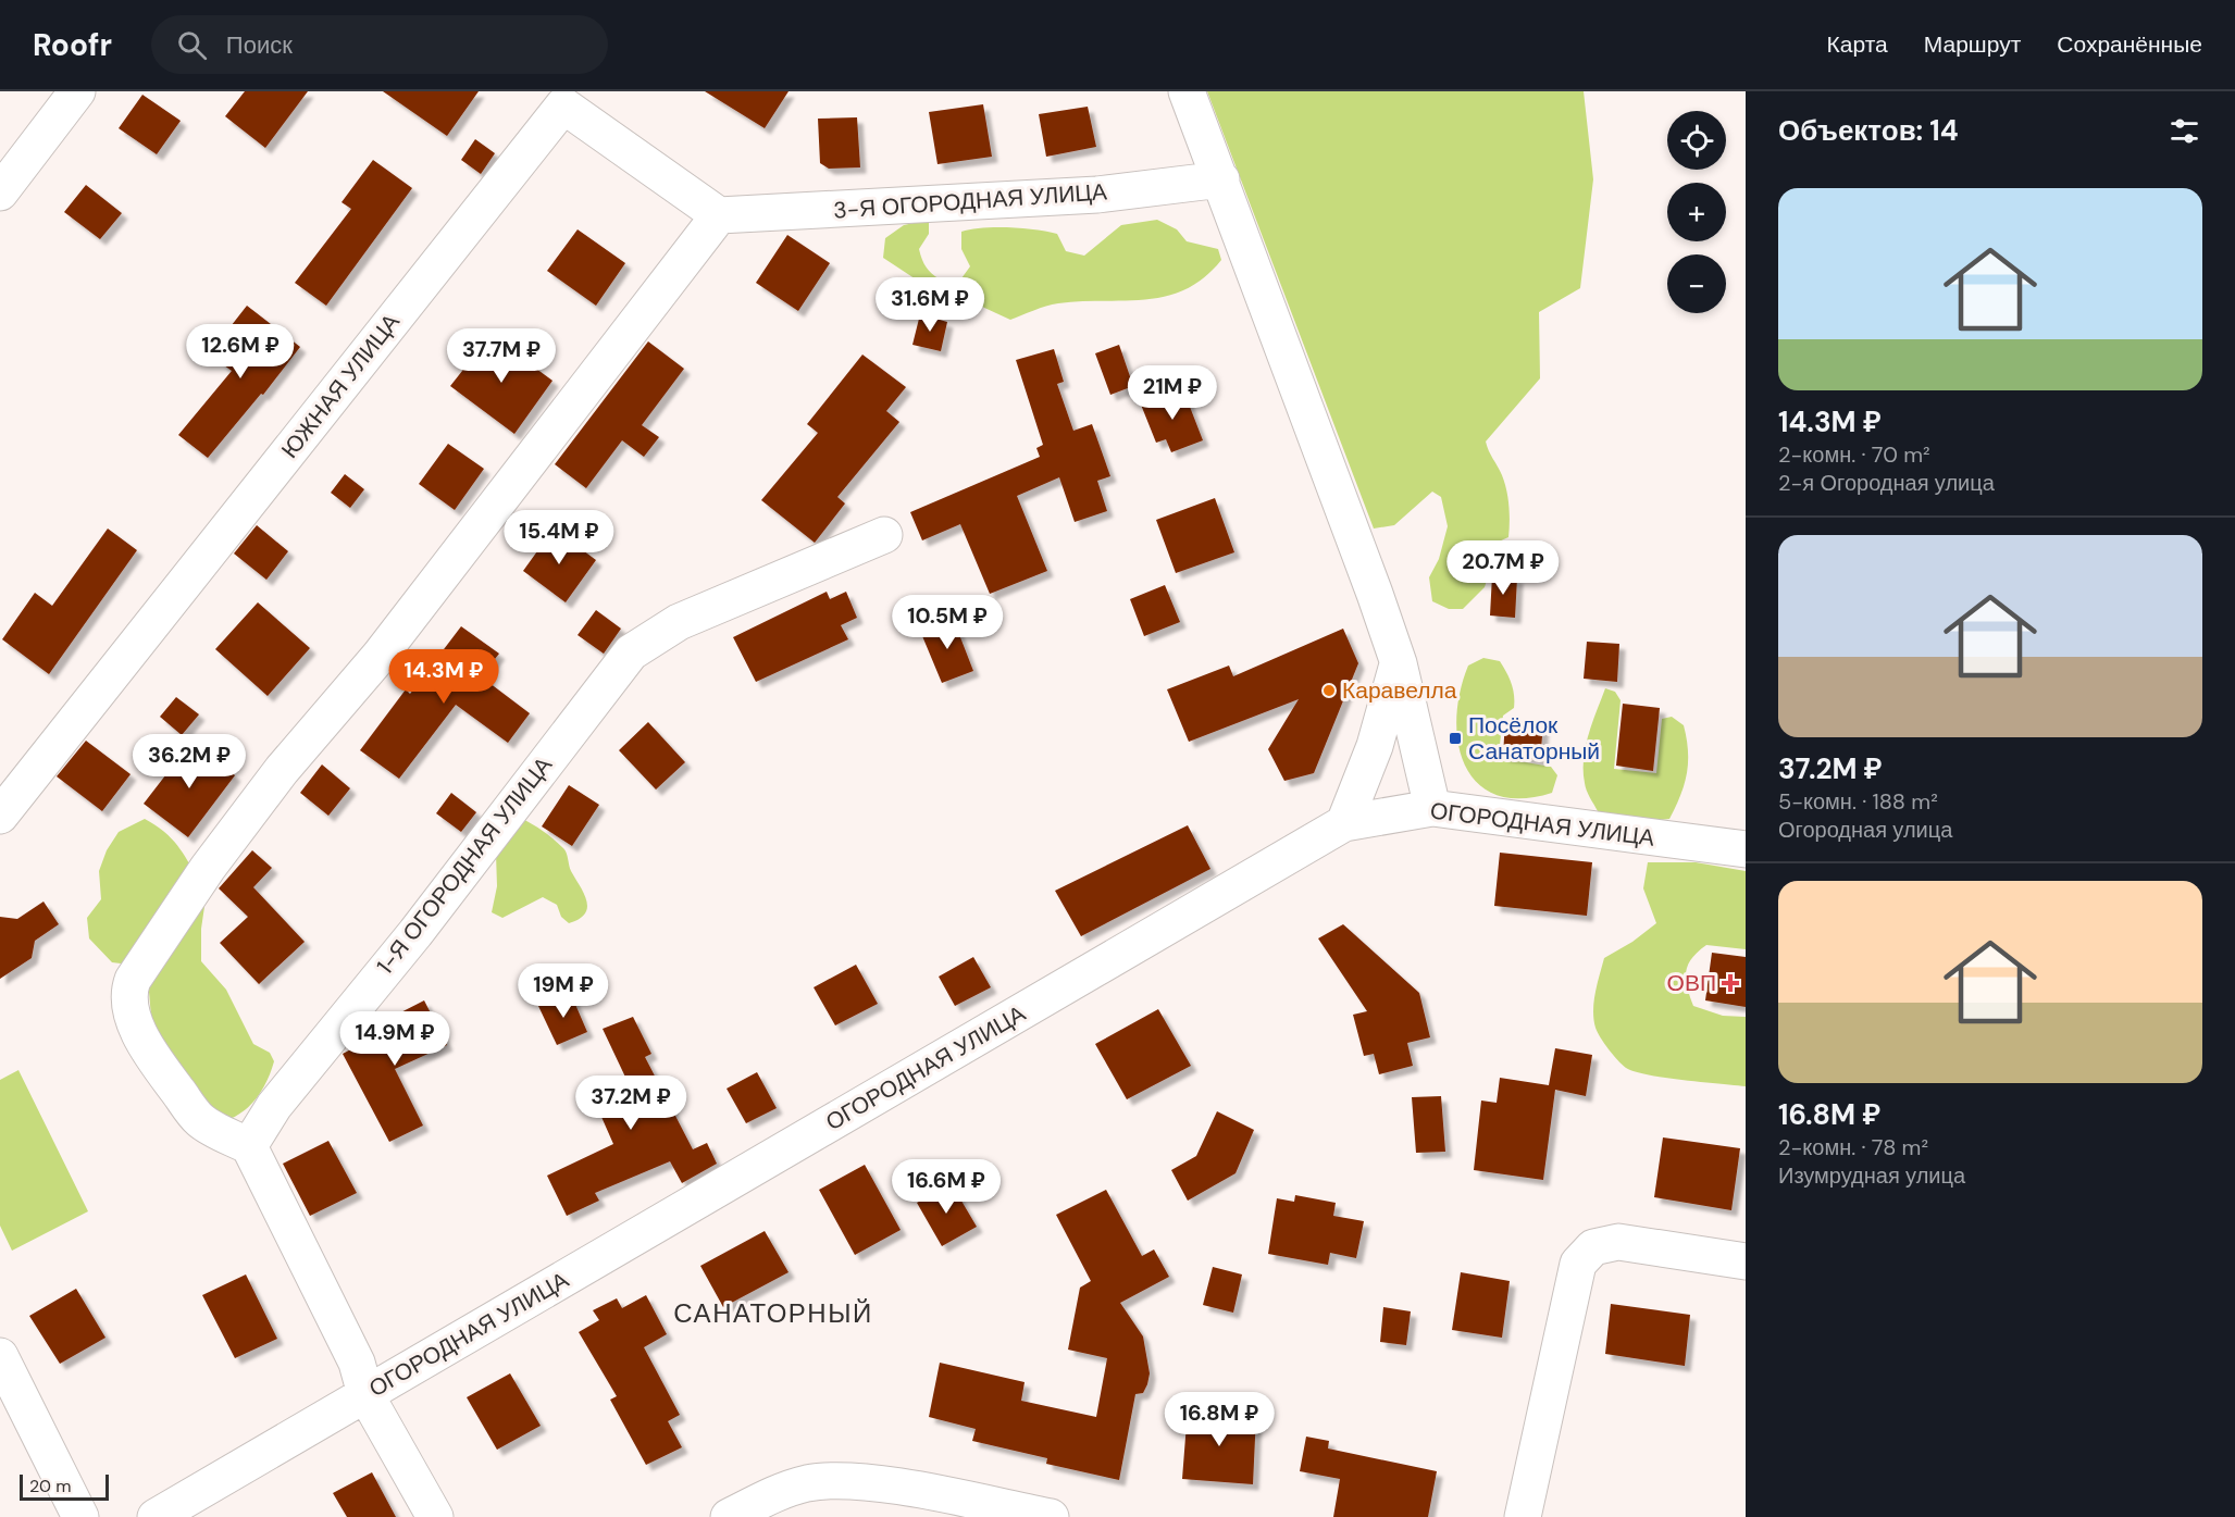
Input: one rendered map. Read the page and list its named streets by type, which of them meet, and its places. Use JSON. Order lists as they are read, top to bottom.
{
  "streets": {
    "street": [
      "3-Я ОГОРОДНАЯ УЛИЦА",
      "ЮЖНАЯ УЛИЦА",
      "ОГОРОДНАЯ УЛИЦА",
      "1-Я ОГОРОДНАЯ УЛИЦА"
    ]
  },
  "crossings": [
    ["3-Я ОГОРОДНАЯ УЛИЦА", "ЮЖНАЯ УЛИЦА"]
  ],
  "districts": ["САНАТОРНЫЙ"],
  "places": {
    "other": ["Каравелла"],
    "transit": ["Посёлок Санаторный"],
    "health": ["ОВП"]
  },
  "scale_bar": "20 m",
  "page": {
    "header": "Roofr",
    "search": "Поиск",
    "nav": ["Карта", "Маршрут", "Сохранённые"],
    "heading": "Объектов: 14",
    "map_buttons": ["+", "−"],
    "list": [
      {
        "name": "14.3M ₽",
        "note": "2-комн. · 70 m² · 2-я Огородная улица"
      },
      {
        "name": "37.2M ₽",
        "note": "5-комн. · 188 m² · Огородная улица"
      },
      {
        "name": "16.8M ₽",
        "note": "2-комн. · 78 m² · Изумрудная улица"
      }
    ],
    "price": [
      "31.6M ₽",
      "12.6M ₽",
      "37.7M ₽",
      "21M ₽",
      "15.4M ₽",
      "20.7M ₽",
      "10.5M ₽",
      "14.3M ₽",
      "36.2M ₽",
      "19M ₽",
      "14.9M ₽",
      "37.2M ₽",
      "16.6M ₽",
      "16.8M ₽"
    ],
    "scale": "20 m"
  }
}
